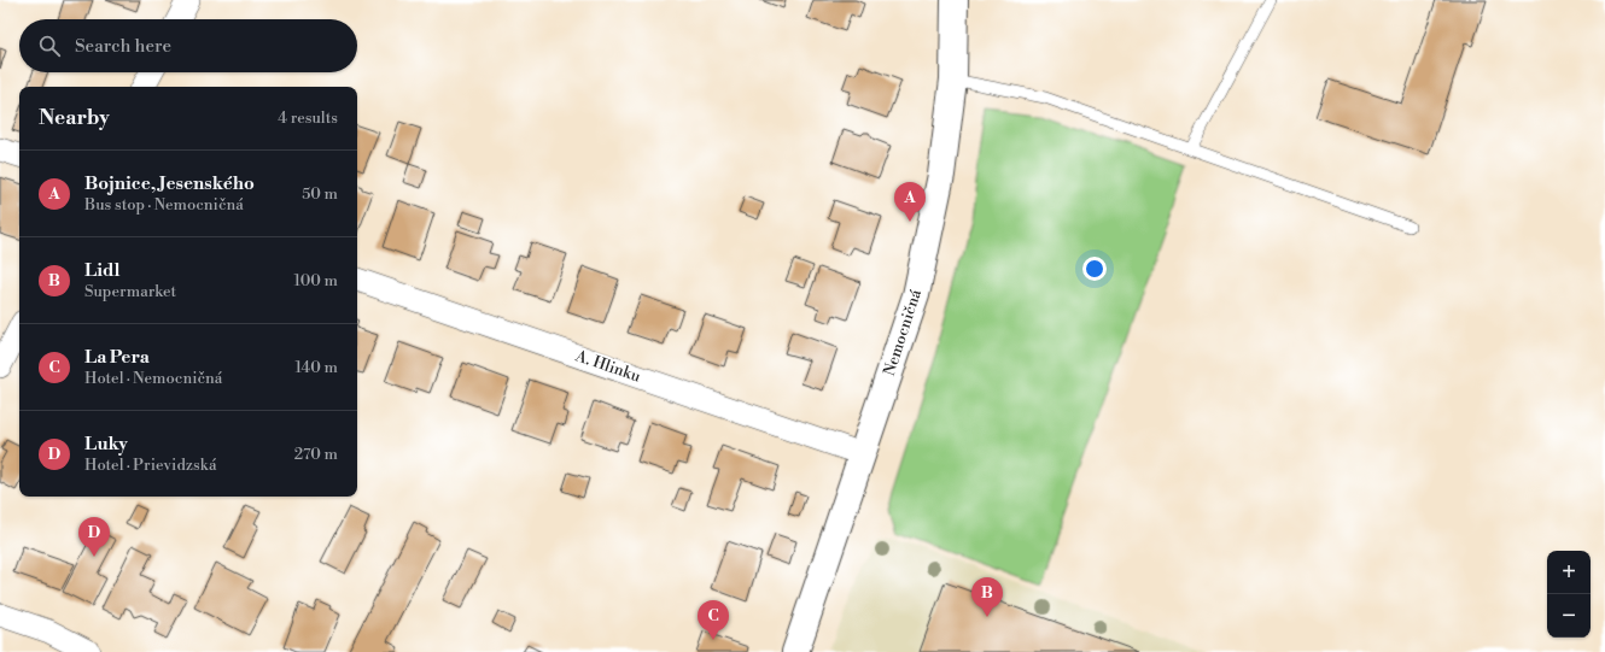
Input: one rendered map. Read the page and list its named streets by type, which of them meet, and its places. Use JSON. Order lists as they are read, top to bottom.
{
  "streets": {
    "street": ["Nemocničná", "A. Hlinku"]
  },
  "crossings": [
    ["Nemocničná", "A. Hlinku"]
  ],
  "page": {
    "search": "Search here",
    "heading": ["Nearby", "4 results"],
    "list": [
      {
        "mark": "A",
        "name": "Bojnice, Jesenského",
        "note": "Bus stop · Nemocničná",
        "value": "50 m"
      },
      {
        "mark": "B",
        "name": "Lidl",
        "note": "Supermarket",
        "value": "100 m"
      },
      {
        "mark": "C",
        "name": "La Pera",
        "note": "Hotel · Nemocničná",
        "value": "140 m"
      },
      {
        "mark": "D",
        "name": "Luky",
        "note": "Hotel · Prievidzská",
        "value": "270 m"
      }
    ],
    "pins": [
      "A",
      "D",
      "B",
      "C"
    ],
    "map_buttons": ["+", "−"]
  }
}
